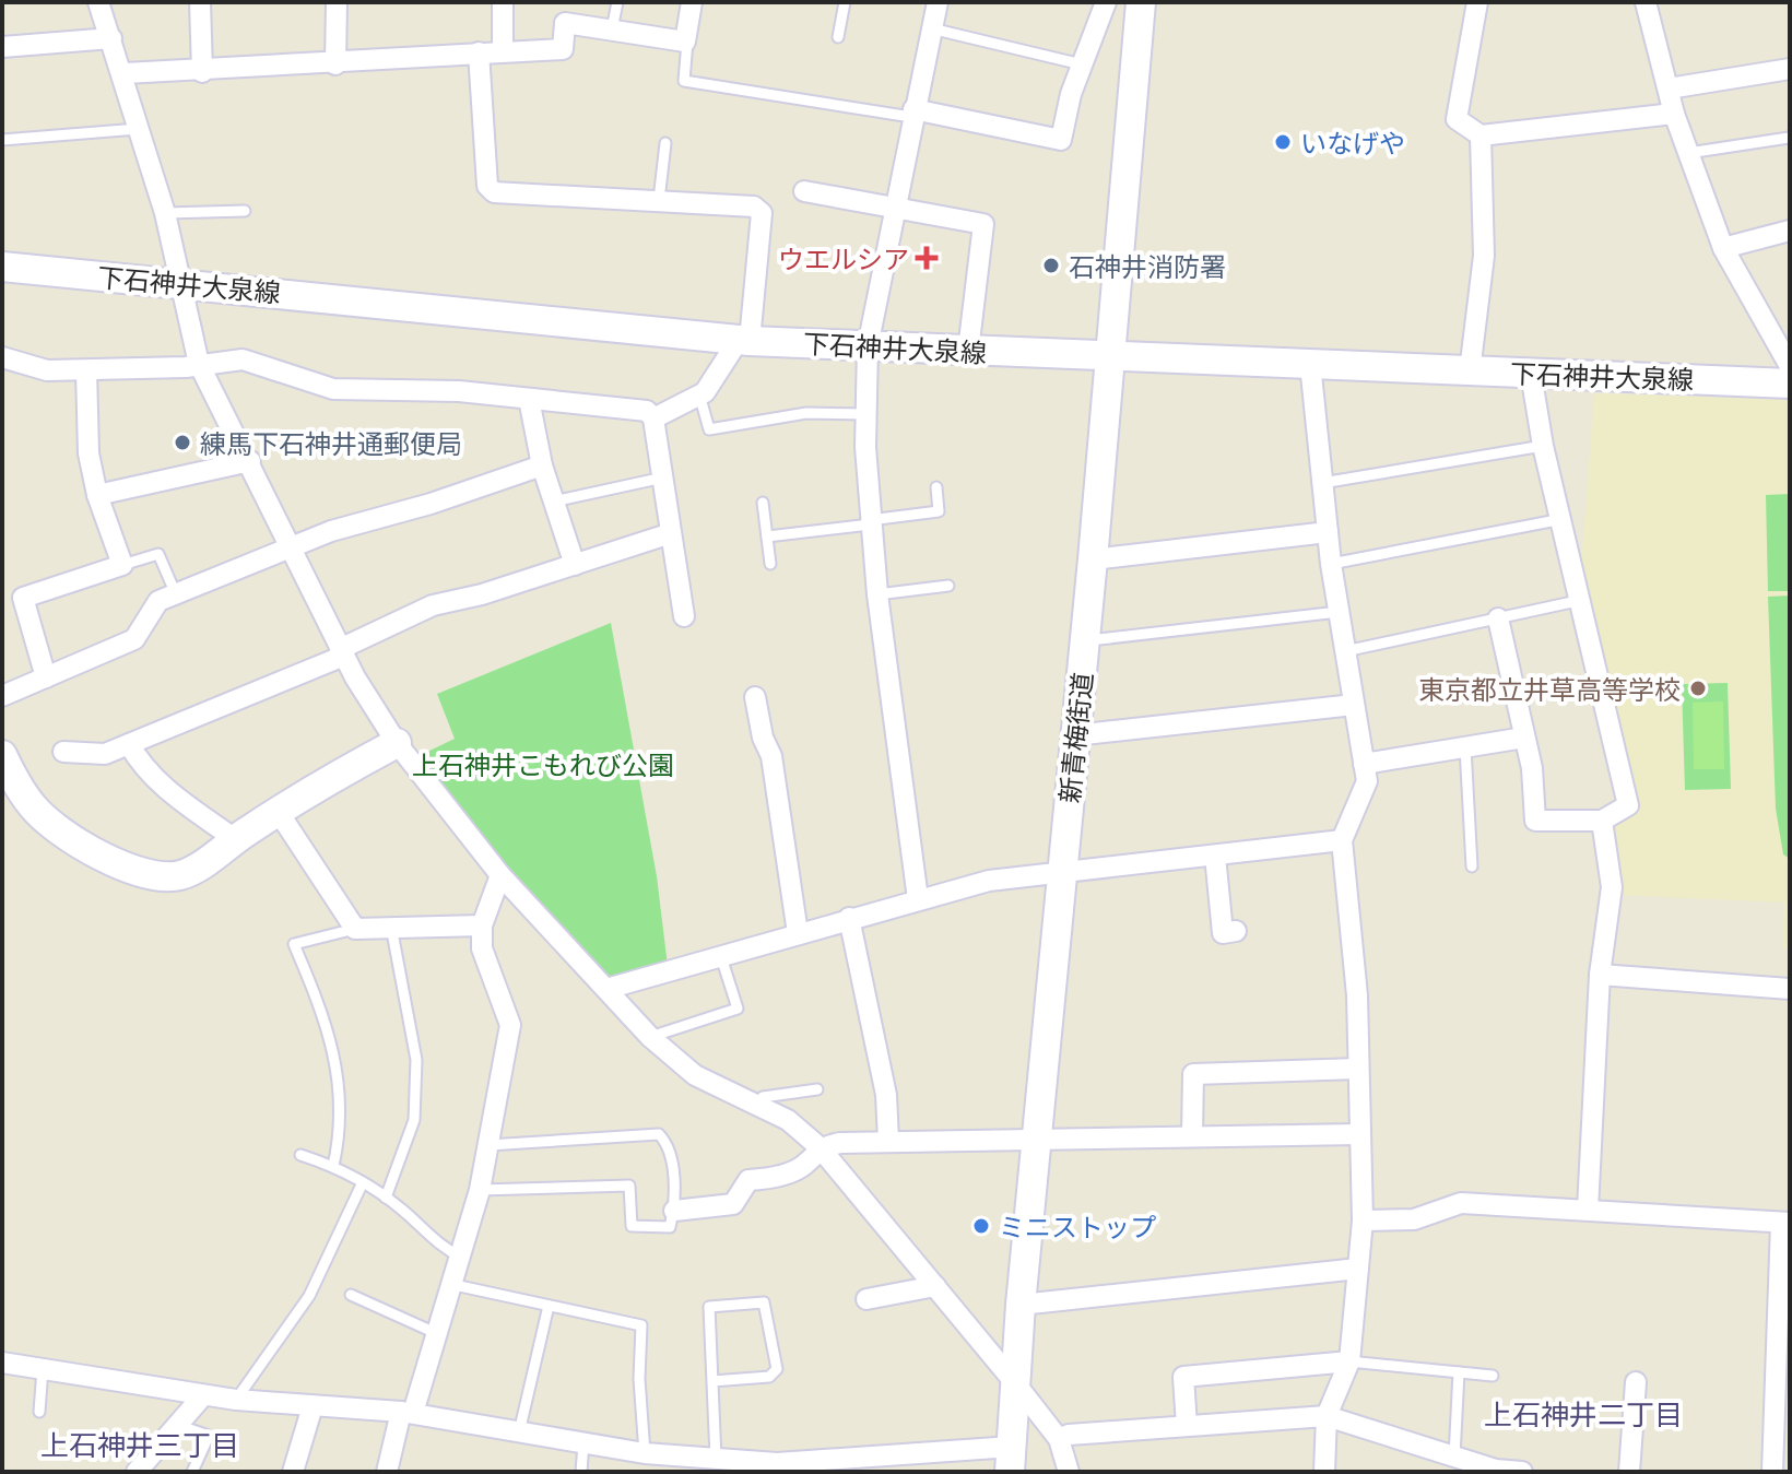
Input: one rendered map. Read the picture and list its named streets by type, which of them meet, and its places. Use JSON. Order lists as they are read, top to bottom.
{
  "streets": {
    "main road": ["下石神井大泉線", "新青梅街道"]
  },
  "crossings": [
    ["下石神井大泉線", "新青梅街道"]
  ],
  "districts": ["上石神井二丁目", "上石神井三丁目"],
  "parks": ["上石神井こもれび公園"],
  "places": {
    "other": [
      "いなげや",
      "石神井消防署",
      "練馬下石神井通郵便局",
      "東京都立井草高等学校",
      "ミニストップ"
    ],
    "health": ["ウエルシア"]
  }
}
